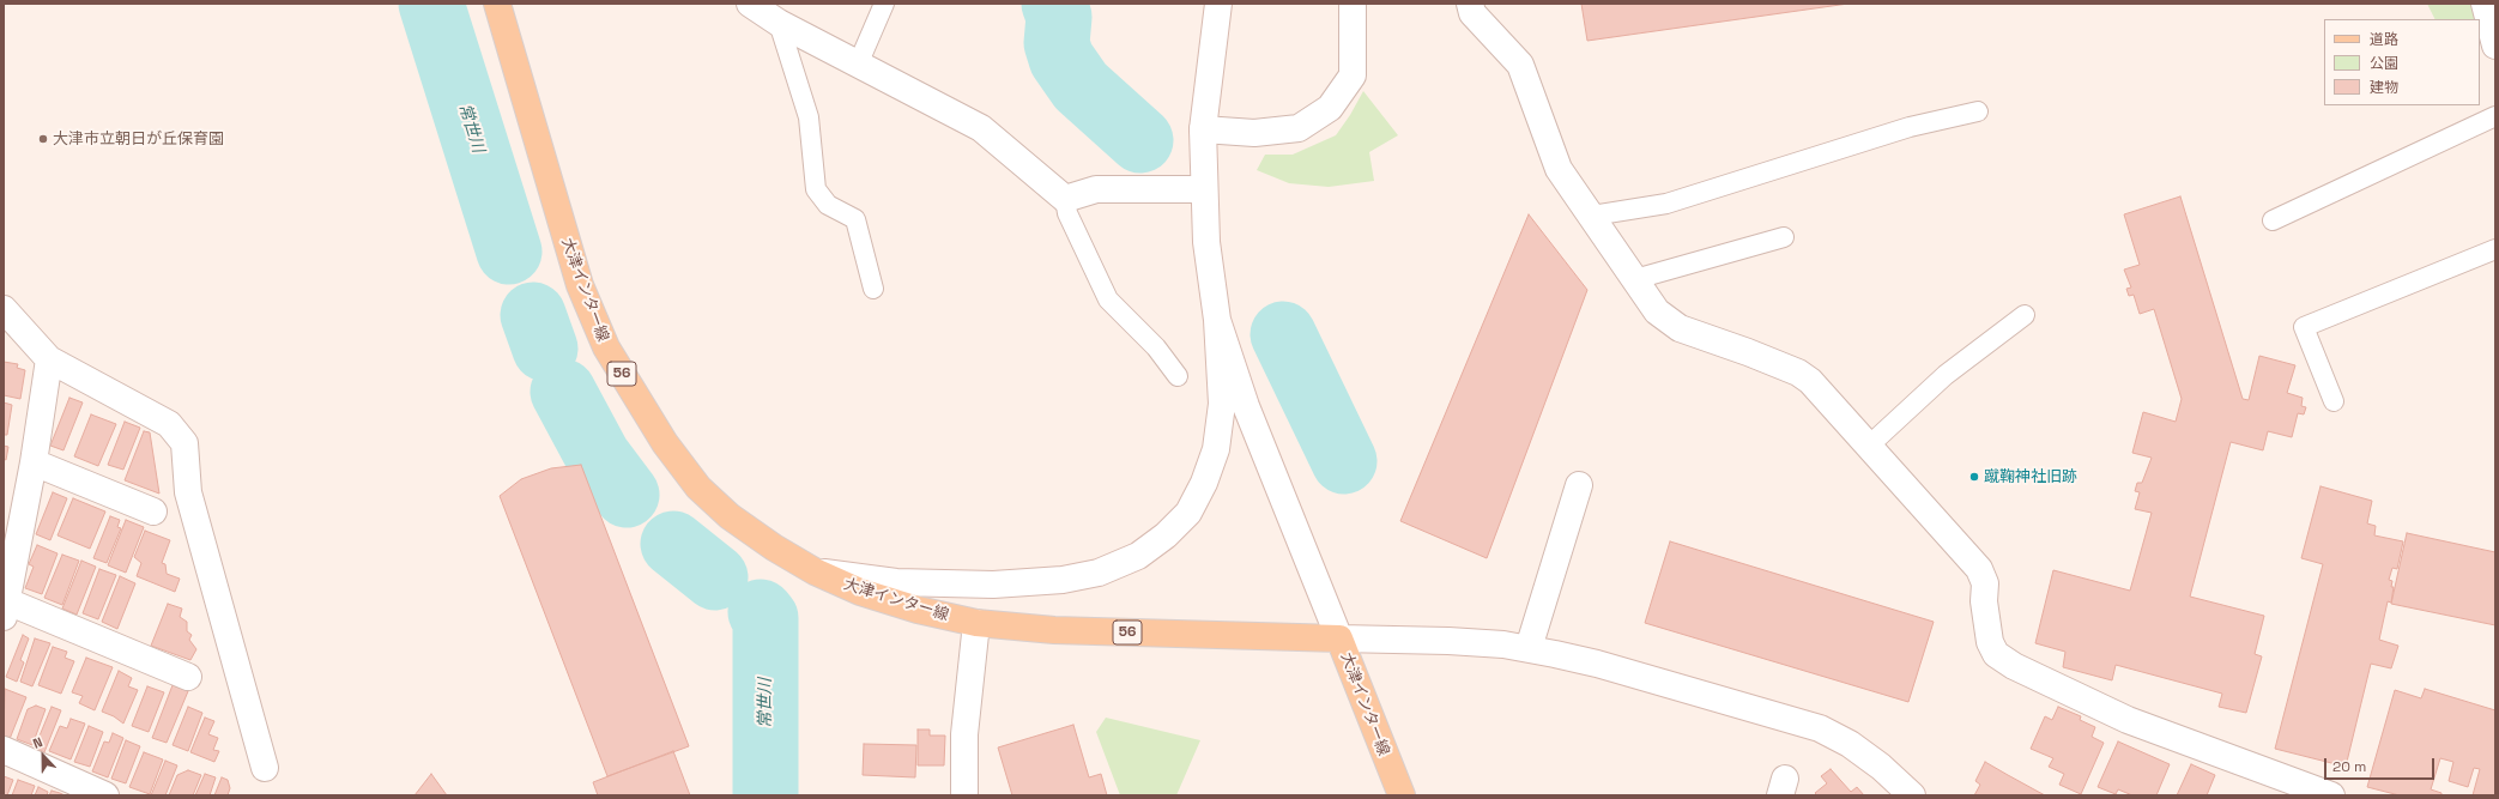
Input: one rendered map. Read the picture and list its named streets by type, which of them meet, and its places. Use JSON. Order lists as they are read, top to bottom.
{
  "streets": {
    "main road": ["大津インター線", "56"]
  },
  "water": ["常世川"],
  "places": ["大津市立朝日が丘保育園", "蹴鞠神社旧跡"],
  "legend": ["道路", "公園", "建物"],
  "scale_bar": "20 m",
  "north": "top"
}
